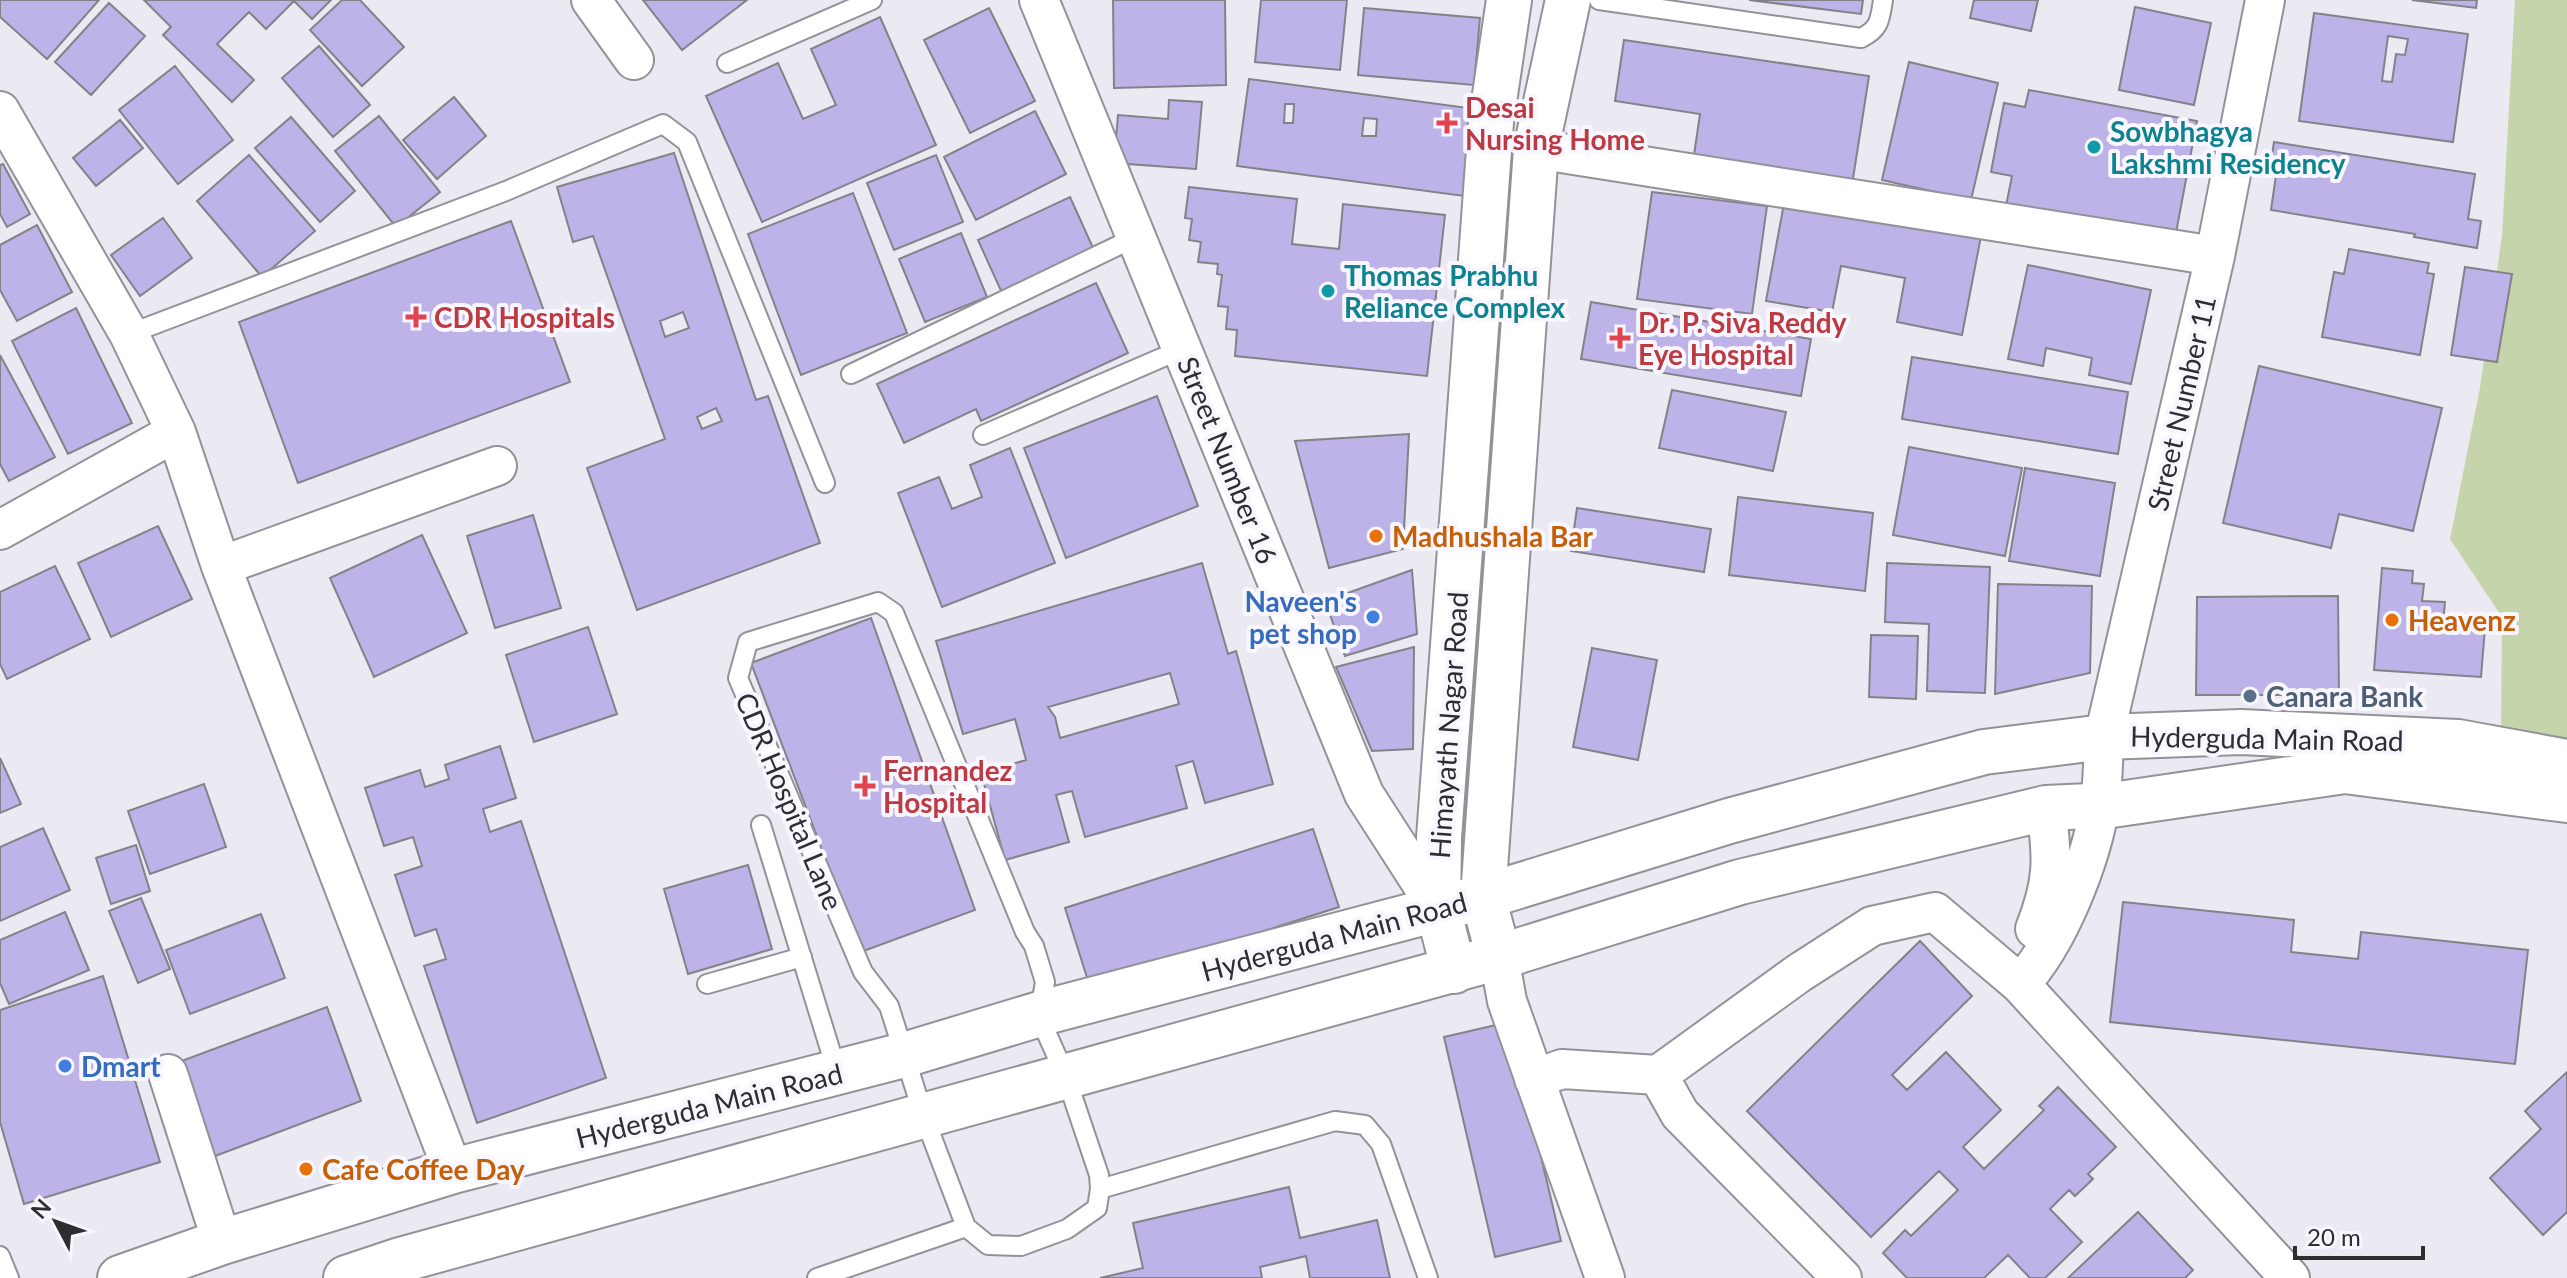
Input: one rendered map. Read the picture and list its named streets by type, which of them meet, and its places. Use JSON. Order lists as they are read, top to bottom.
{
  "streets": {
    "main road": ["Himayath Nagar Road", "Hyderguda Main Road"],
    "street": ["Street Number 11", "Street Number 16"],
    "lane": ["CDR Hospital Lane"]
  },
  "crossings": [
    ["Street Number 11", "Hyderguda Main Road"],
    ["Street Number 16", "Himayath Nagar Road"],
    ["Street Number 16", "Hyderguda Main Road"],
    ["Himayath Nagar Road", "Hyderguda Main Road"],
    ["Hyderguda Main Road", "CDR Hospital Lane"]
  ],
  "places": {
    "health": [
      "Desai Nursing Home",
      "CDR Hospitals",
      "Dr. P. Siva Reddy Eye Hospital",
      "Fernandez Hospital"
    ],
    "other": [
      "Sowbhagya Lakshmi Residency",
      "Thomas Prabhu Reliance Complex",
      "Madhushala Bar",
      "Naveen's pet shop",
      "Heavenz",
      "Canara Bank",
      "Dmart",
      "Cafe Coffee Day"
    ]
  },
  "scale_bar": "20 m",
  "north": "top left"
}
